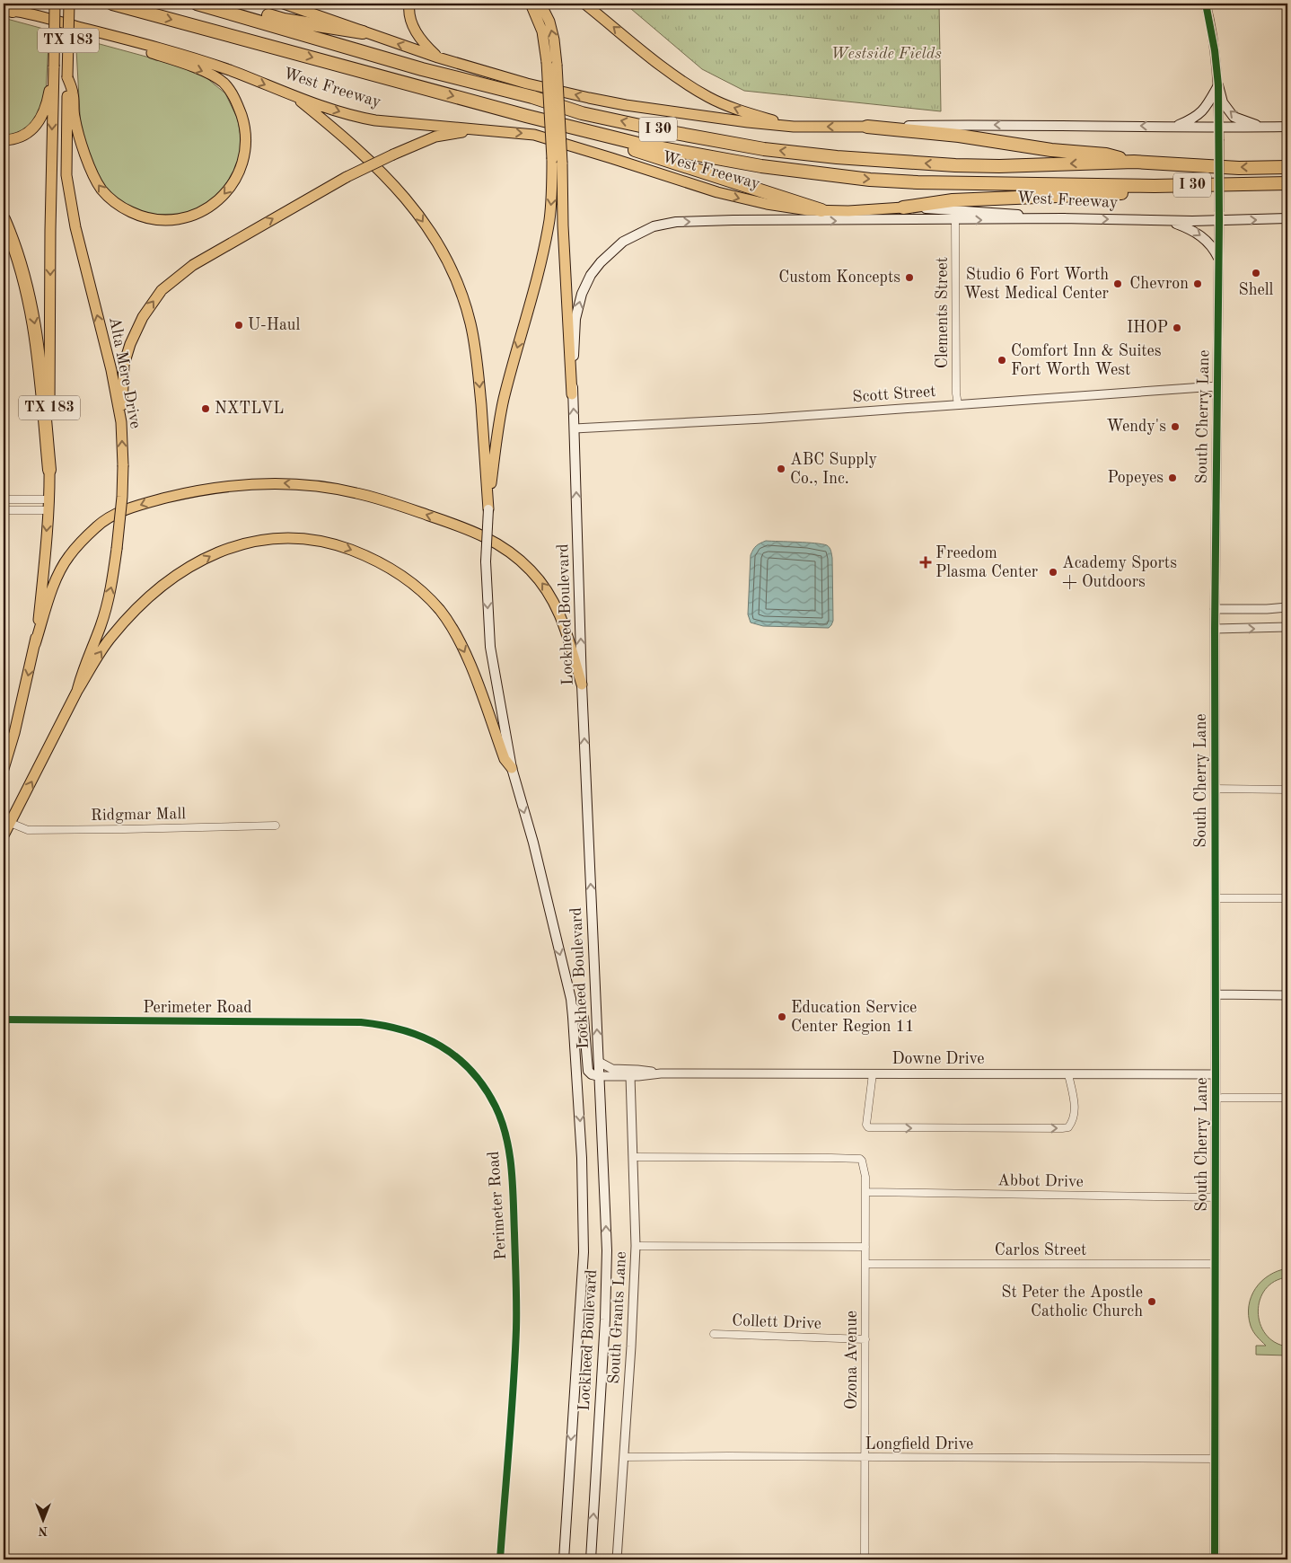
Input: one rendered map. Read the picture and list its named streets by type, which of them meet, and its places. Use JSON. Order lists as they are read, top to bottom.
{
  "streets": {
    "highway": ["West Freeway", "I 30"],
    "main road": ["TX 183", "Alta Mere Drive", "Lockheed Boulevard"],
    "street": [
      "Clements Street",
      "Scott Street",
      "South Cherry Lane",
      "Ridgmar Mall",
      "Perimeter Road",
      "Downe Drive",
      "Abbot Drive",
      "Carlos Street",
      "South Grants Lane",
      "Collett Drive",
      "Ozona Avenue",
      "Longfield Drive"
    ]
  },
  "crossings": [
    ["West Freeway", "South Cherry Lane"],
    ["West Freeway", "Lockheed Boulevard"],
    ["Clements Street", "Scott Street"],
    ["Clements Street", "Lockheed Boulevard"],
    ["Alta Mere Drive", "Ridgmar Mall"],
    ["Scott Street", "South Cherry Lane"],
    ["Scott Street", "Lockheed Boulevard"],
    ["South Cherry Lane", "Downe Drive"],
    ["South Cherry Lane", "Abbot Drive"],
    ["South Cherry Lane", "Carlos Street"],
    ["South Cherry Lane", "Longfield Drive"],
    ["Lockheed Boulevard", "Downe Drive"],
    ["Downe Drive", "South Grants Lane"],
    ["Abbot Drive", "Ozona Avenue"],
    ["Carlos Street", "Ozona Avenue"],
    ["South Grants Lane", "Ozona Avenue"],
    ["South Grants Lane", "Longfield Drive"],
    ["Collett Drive", "Ozona Avenue"],
    ["Ozona Avenue", "Longfield Drive"]
  ],
  "parks": ["Westside Fields"],
  "places": {
    "other": [
      "Shell",
      "Custom Koncepts",
      "Studio 6 Fort Worth West Medical Center",
      "Chevron",
      "U-Haul",
      "IHOP",
      "Comfort Inn & Suites Fort Worth West",
      "NXTLVL",
      "Wendy's",
      "ABC Supply Co., Inc.",
      "Popeyes",
      "Academy Sports + Outdoors",
      "Education Service Center Region 11",
      "St Peter the Apostle Catholic Church"
    ],
    "health": ["Freedom Plasma Center"]
  },
  "north": "bottom"
}
